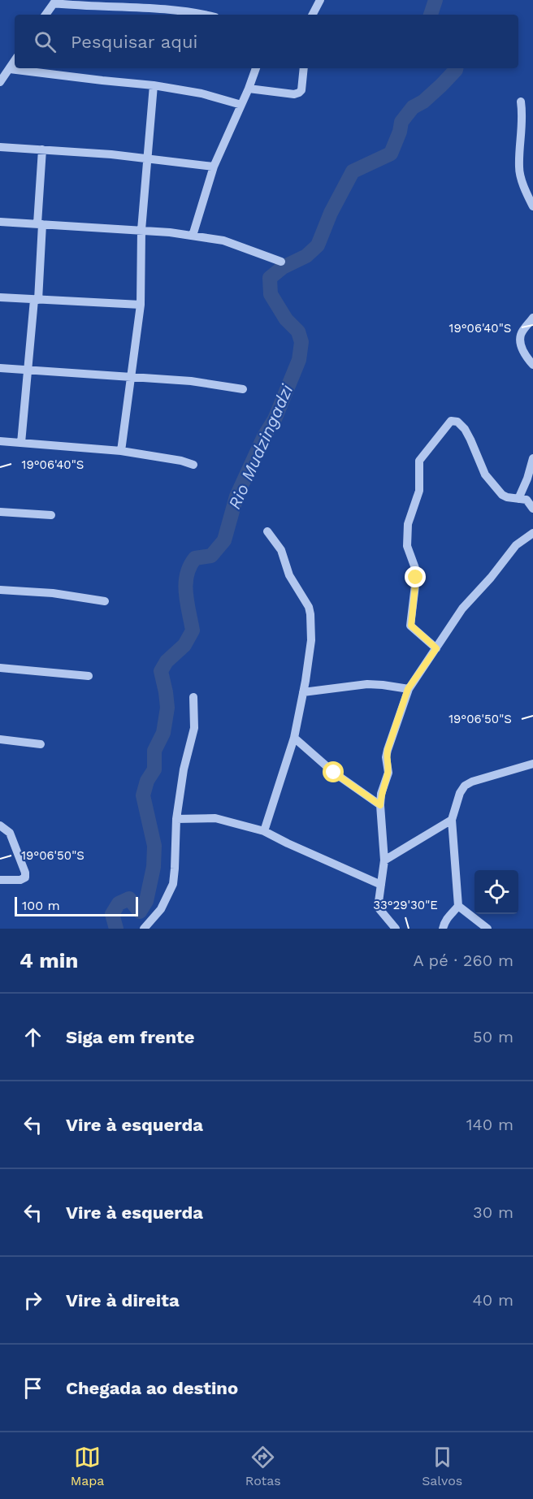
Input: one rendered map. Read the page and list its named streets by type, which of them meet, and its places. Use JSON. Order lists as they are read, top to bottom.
{
  "water": ["Rio Mudzingadzi"],
  "scale_bar": "100 m",
  "page": {
    "search": "Pesquisar aqui",
    "scale": "100 m",
    "heading": ["4 min", "A pé · 260 m"],
    "list": [
      ["Siga em frente", "50 m"],
      ["Vire à esquerda", "140 m"],
      ["Vire à esquerda", "30 m"],
      ["Vire à direita", "40 m"],
      "Chegada ao destino"
    ],
    "nav": ["Mapa", "Rotas", "Salvos"]
  },
  "coordinates": ["19°06'40\"S", "19°06'50\"S", "33°29'30\"E"]
}
